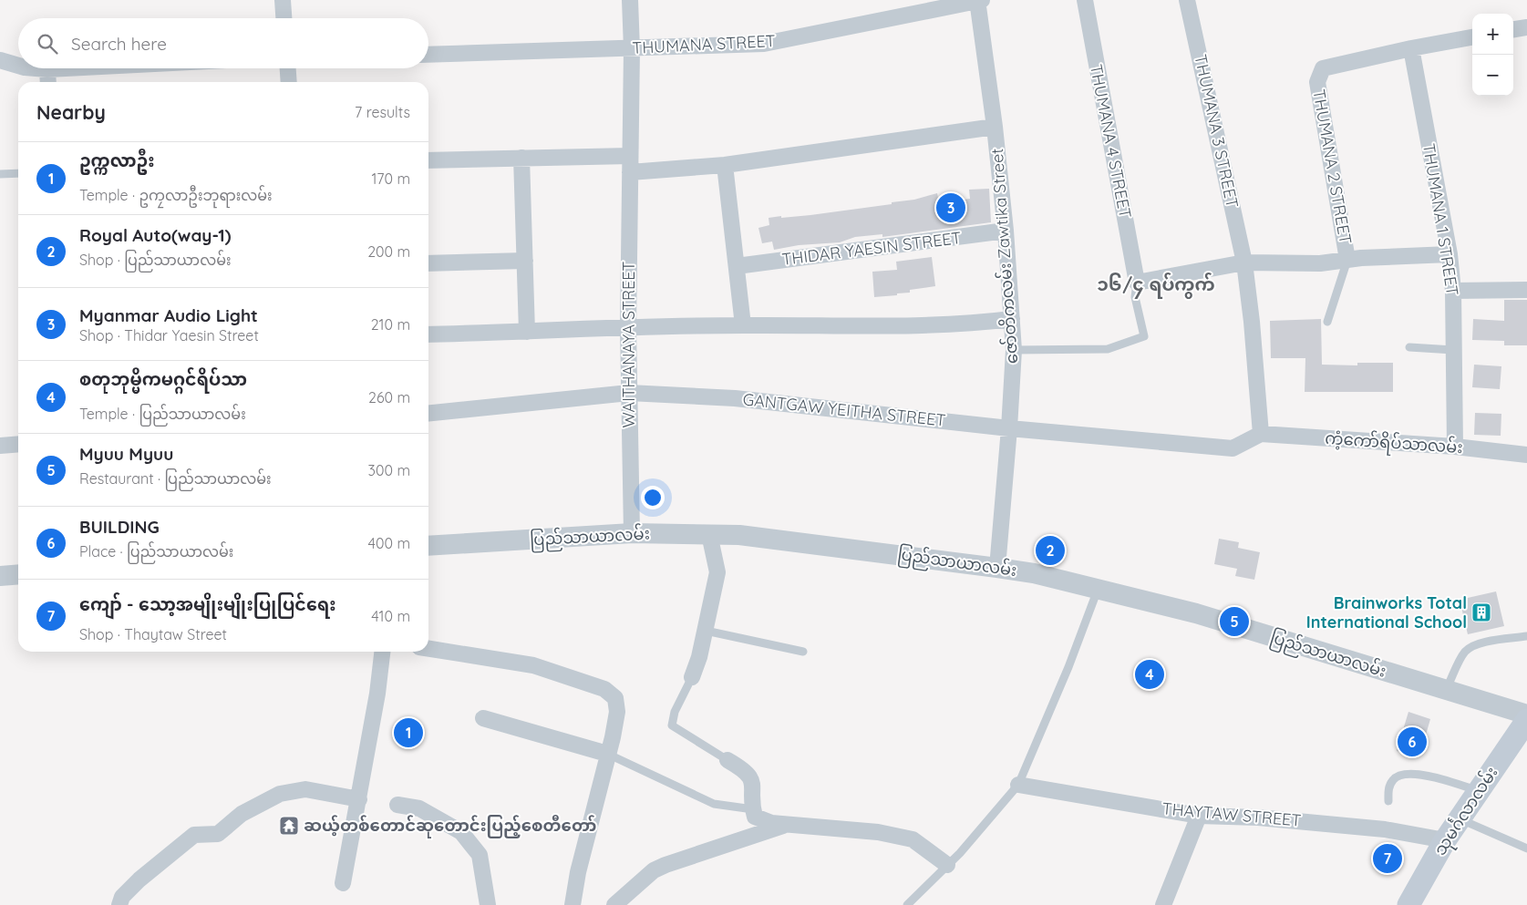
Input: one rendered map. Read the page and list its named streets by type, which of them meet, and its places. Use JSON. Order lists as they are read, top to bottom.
{
  "streets": {
    "main road": ["သုမင်္ဂလာလမ်း"],
    "street": [
      "THUMANA STREET",
      "THUMANA 3 STREET",
      "THUMANA 4 STREET",
      "THUMANA 2 STREET",
      "THUMANA 1 STREET",
      "THIDAR YAESIN STREET",
      "ဇော်တိကလမ်း Zawtika Street",
      "WAITHANAYA STREET",
      "GANTGAW YEITHA STREET",
      "ကံ့ကော်ရိပ်သာလမ်း",
      "ပြည်သာယာလမ်း",
      "THAYTAW STREET"
    ]
  },
  "crossings": [
    ["THUMANA STREET", "ဇော်တိကလမ်း Zawtika Street"],
    ["THUMANA STREET", "WAITHANAYA STREET"],
    ["THUMANA 3 STREET", "GANTGAW YEITHA STREET"],
    ["THUMANA 3 STREET", "ကံ့ကော်ရိပ်သာလမ်း"],
    ["THUMANA 2 STREET", "THUMANA 1 STREET"],
    ["THUMANA 1 STREET", "ကံ့ကော်ရိပ်သာလမ်း"],
    ["THIDAR YAESIN STREET", "ဇော်တိကလမ်း Zawtika Street"],
    ["ဇော်တိကလမ်း Zawtika Street", "GANTGAW YEITHA STREET"],
    ["ဇော်တိကလမ်း Zawtika Street", "ပြည်သာယာလမ်း"],
    ["WAITHANAYA STREET", "GANTGAW YEITHA STREET"],
    ["WAITHANAYA STREET", "ပြည်သာယာလမ်း"],
    ["GANTGAW YEITHA STREET", "ကံ့ကော်ရိပ်သာလမ်း"],
    ["သုမင်္ဂလာလမ်း", "THAYTAW STREET"]
  ],
  "districts": ["၁၆/၄ ရပ်ကွက်"],
  "places": {
    "building": ["Brainworks Total International School"],
    "temple": ["ဆယ့်တစ်တောင်ဆုတောင်းပြည့်စေတီတော်"]
  },
  "page": {
    "map_buttons": ["+", "−"],
    "search": "Search here",
    "heading": ["Nearby", "7 results"],
    "list": [
      {
        "mark": "1",
        "name": "ဥက္ကလာဦး",
        "note": "Temple · ဥကၠလာဦးဘုရားလမ်း",
        "value": "170 m"
      },
      {
        "mark": "2",
        "name": "Royal Auto(way-1)",
        "note": "Shop · ပြည်သာယာလမ်း",
        "value": "200 m"
      },
      {
        "mark": "3",
        "name": "Myanmar Audio Light",
        "note": "Shop · Thidar Yaesin Street",
        "value": "210 m"
      },
      {
        "mark": "4",
        "name": "စတုဘုမ္မိကမဂ္ဂင်ရိပ်သာ",
        "note": "Temple · ပြည်သာယာလမ်း",
        "value": "260 m"
      },
      {
        "mark": "5",
        "name": "Myuu Myuu",
        "note": "Restaurant · ပြည်သာယာလမ်း",
        "value": "300 m"
      },
      {
        "mark": "6",
        "name": "BUILDING",
        "note": "Place · ပြည်သာယာလမ်း",
        "value": "400 m"
      },
      {
        "mark": "7",
        "name": "ကျော် - သော့အမျိုးမျိုးပြုပြင်ရေး",
        "note": "Shop · Thaytaw Street",
        "value": "410 m"
      }
    ],
    "pins": [
      "3",
      "2",
      "5",
      "4",
      "1",
      "6",
      "7"
    ]
  }
}
